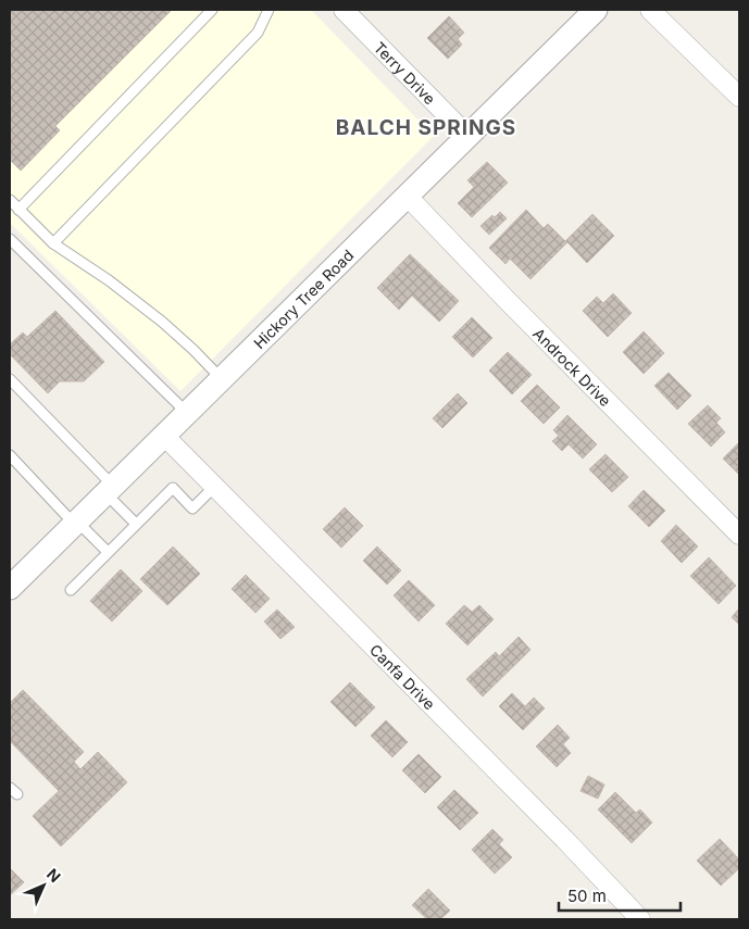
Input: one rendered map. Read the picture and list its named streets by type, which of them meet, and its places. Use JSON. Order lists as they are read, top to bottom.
{
  "streets": {
    "street": [
      "Terry Drive",
      "Hickory Tree Road",
      "Androck Drive",
      "Canfa Drive"
    ]
  },
  "crossings": [
    ["Terry Drive", "Hickory Tree Road"],
    ["Hickory Tree Road", "Androck Drive"],
    ["Hickory Tree Road", "Canfa Drive"]
  ],
  "districts": ["BALCH SPRINGS"],
  "scale_bar": "50 m",
  "north": "top right"
}
